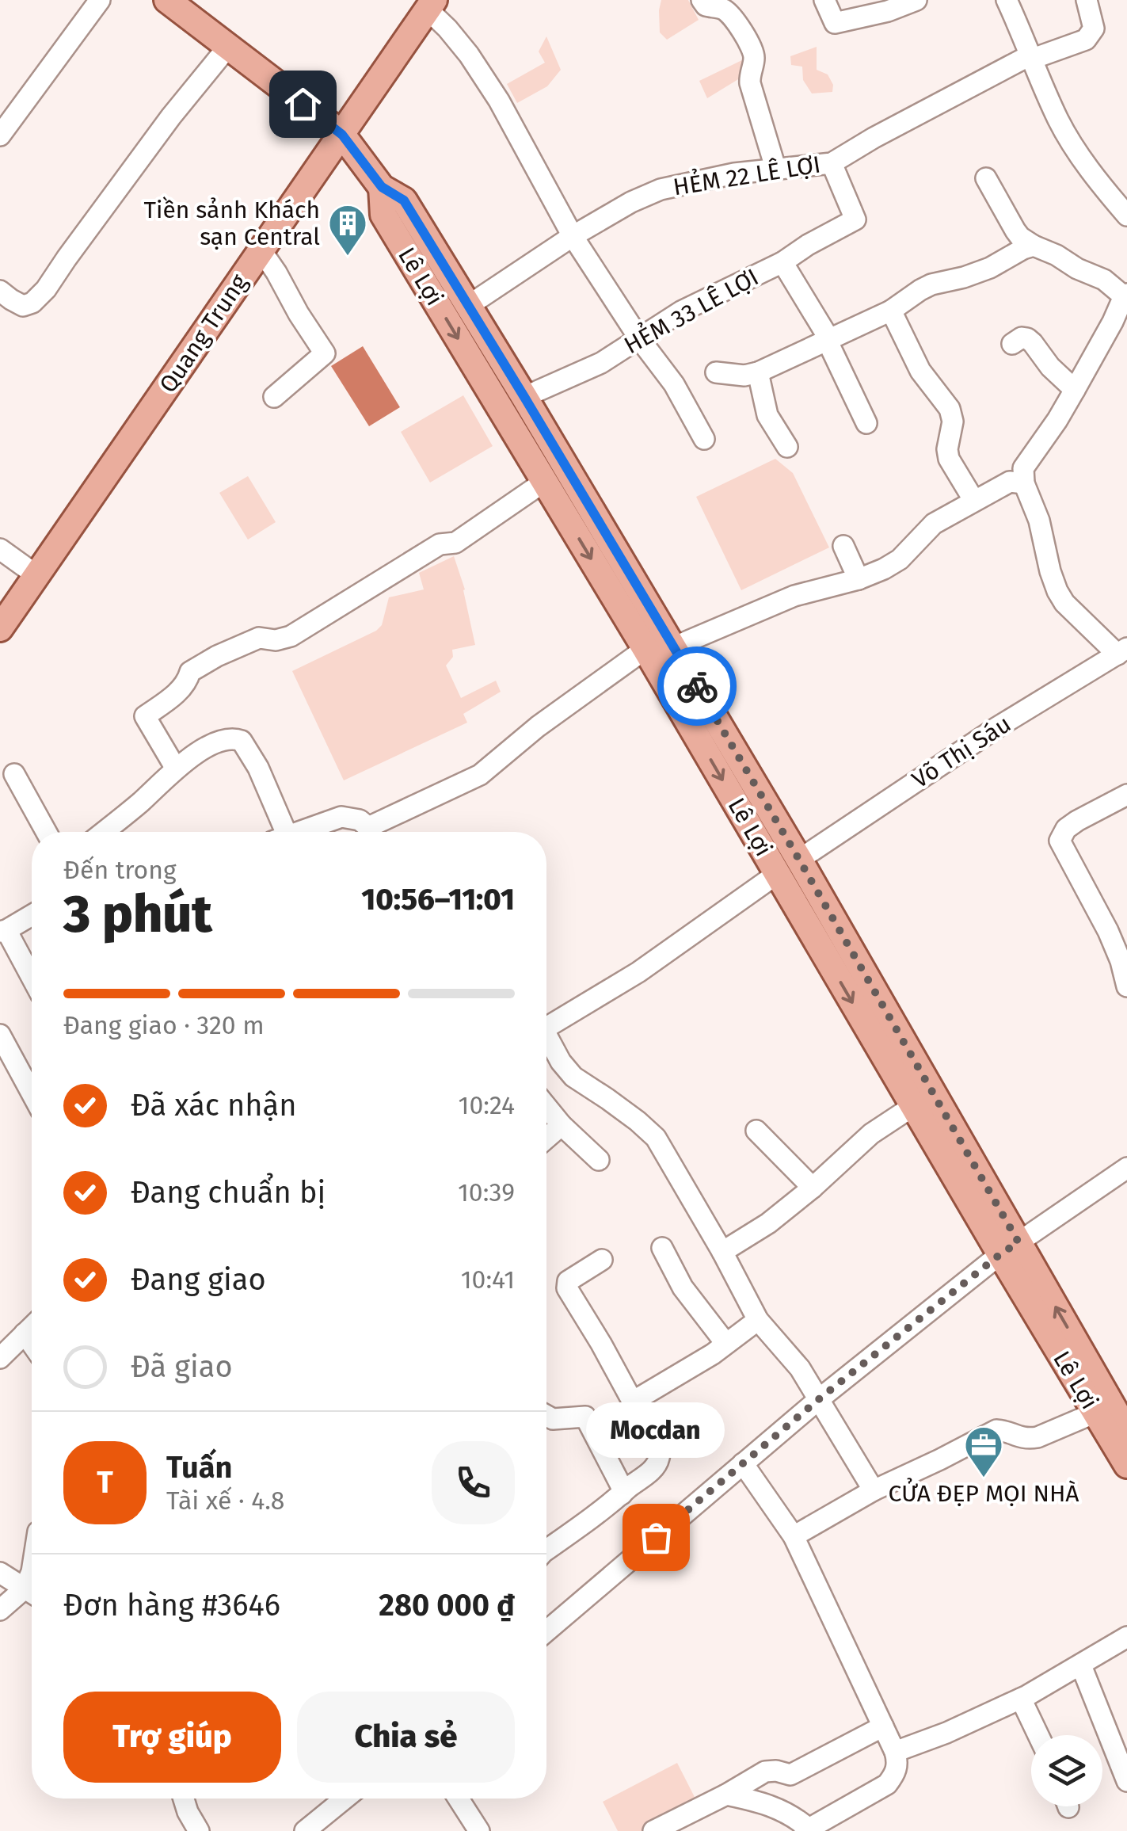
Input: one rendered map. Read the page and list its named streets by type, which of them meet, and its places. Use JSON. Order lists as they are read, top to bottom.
{
  "streets": {
    "main road": ["Lê Lợi", "Quang Trung"],
    "street": ["HẺM 22 LÊ LỢI", "HẺM 33 LÊ LỢI", "Võ Thị Sáu"]
  },
  "crossings": [
    ["HẺM 22 LÊ LỢI", "Lê Lợi"],
    ["HẺM 22 LÊ LỢI", "HẺM 33 LÊ LỢI"],
    ["Lê Lợi", "HẺM 33 LÊ LỢI"],
    ["Lê Lợi", "Quang Trung"],
    ["Lê Lợi", "Võ Thị Sáu"]
  ],
  "places": {
    "building": ["Tiền sảnh Khách sạn Central"],
    "office": ["CỬA ĐẸP MỌI NHÀ"],
    "other": ["Mocdan"]
  },
  "page": {
    "heading": ["3 phút", "Đến trong", "10:56–11:01"],
    "panel": [
      "Tuấn",
      "Tài xế · 4.8",
      "Đơn hàng #3646",
      "280 000 ₫"
    ],
    "bar": "Đang giao · 320 m",
    "list": [
      ["Đã xác nhận", "10:24"],
      ["Đang chuẩn bị", "10:39"],
      ["Đang giao", "10:41"],
      "Đã giao"
    ],
    "bubble": "Mocdan",
    "round": "T",
    "buttons": ["Trợ giúp", "Chia sẻ"]
  }
}
